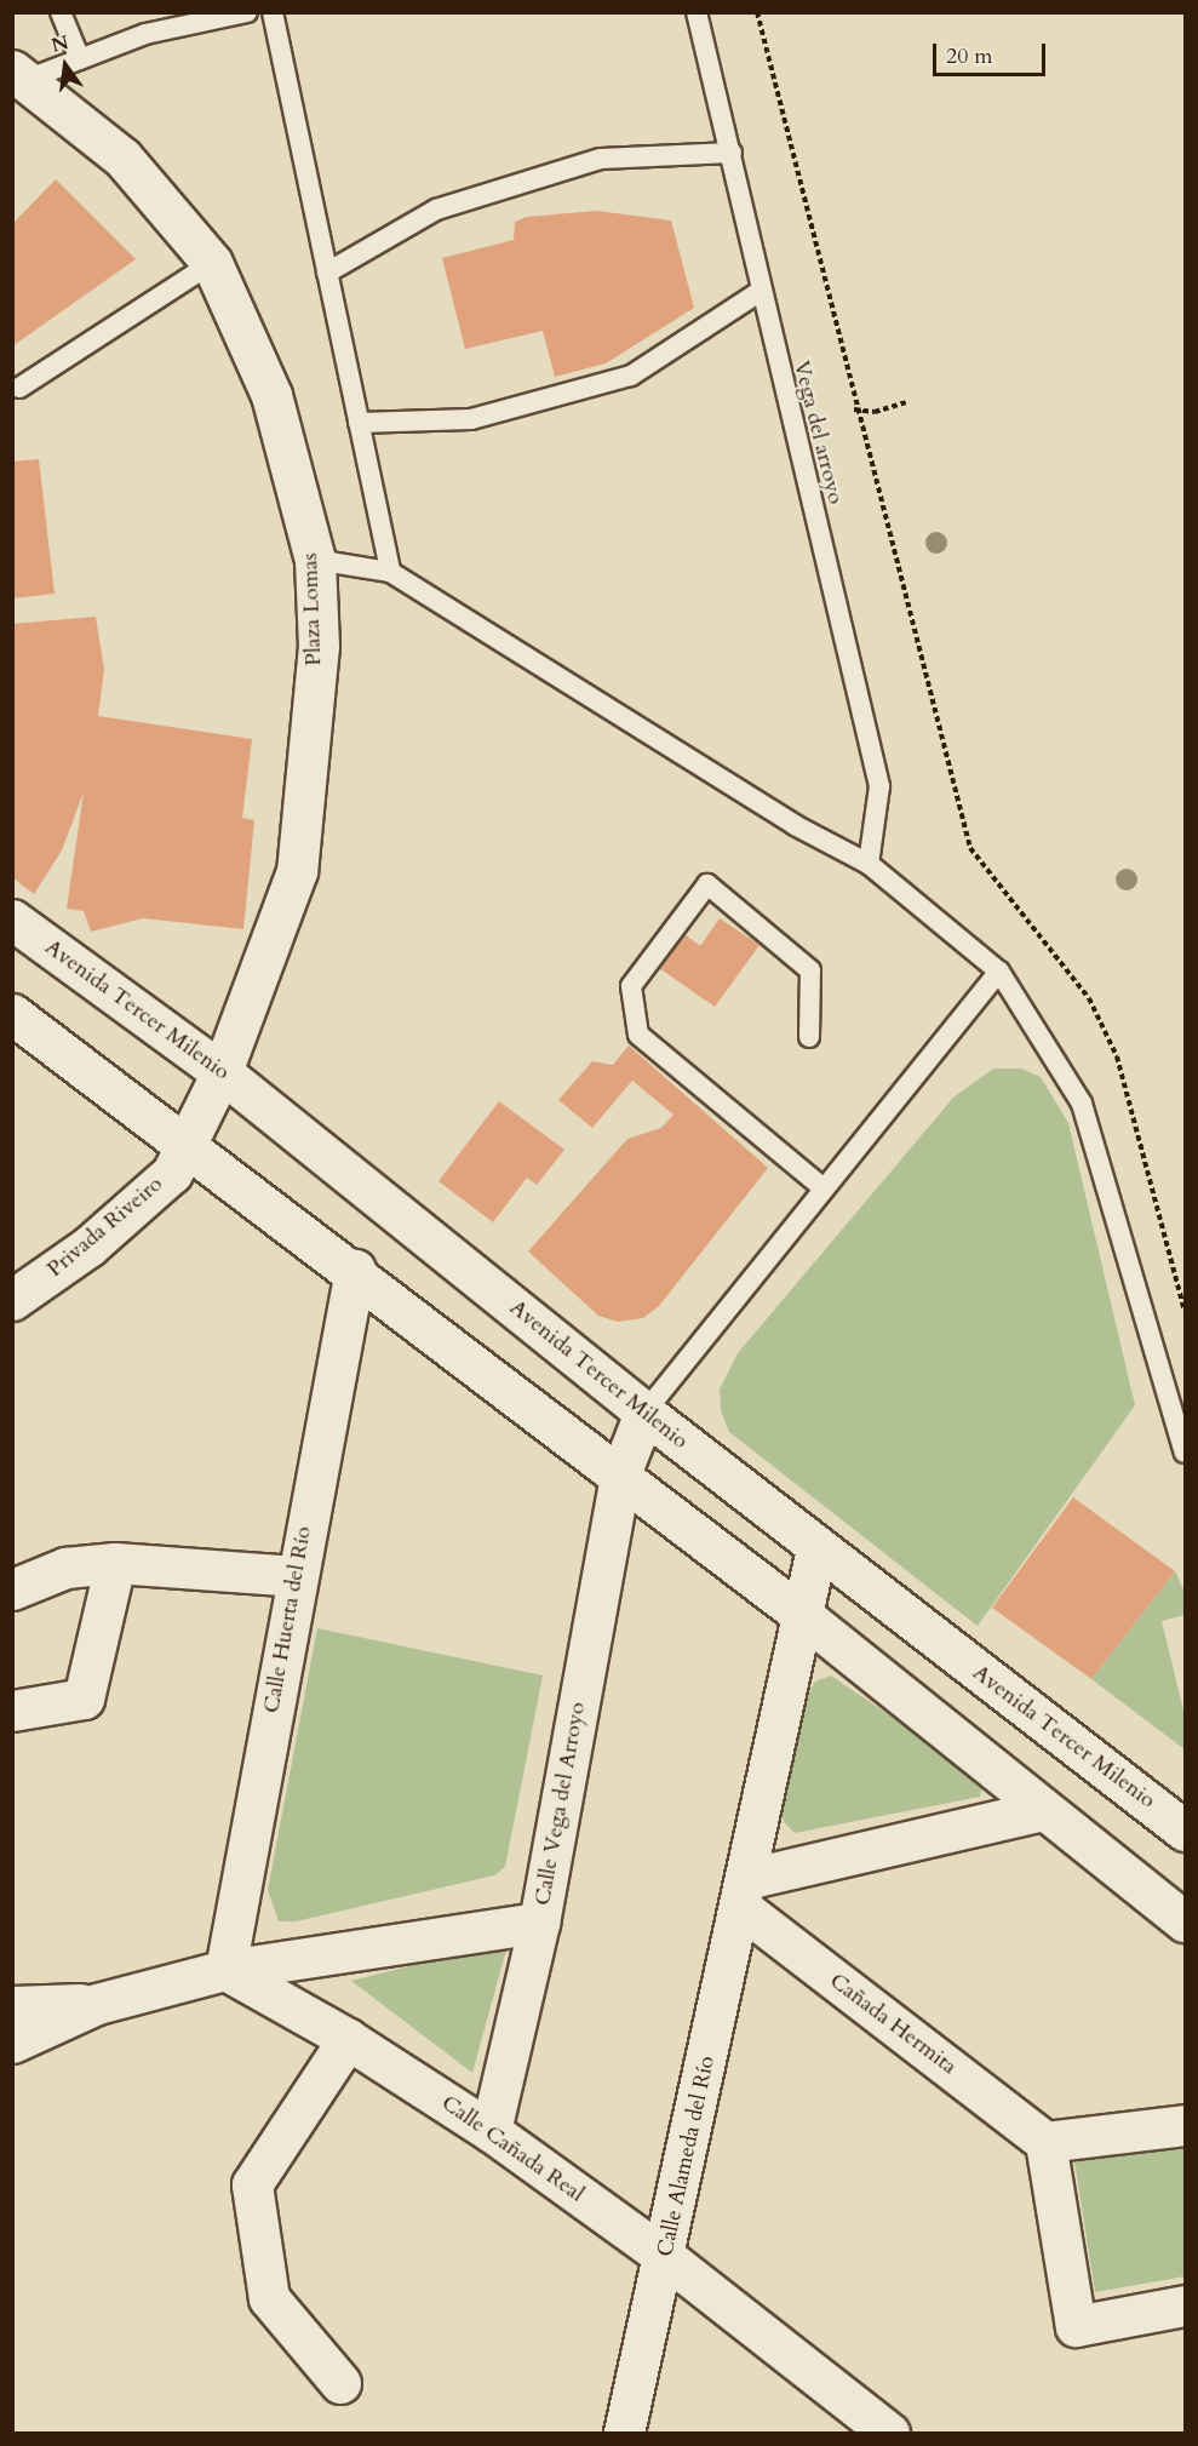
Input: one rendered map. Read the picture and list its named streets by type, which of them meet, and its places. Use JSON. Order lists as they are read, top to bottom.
{
  "streets": {
    "street": [
      "Plaza Lomas",
      "Avenida Tercer Milenio",
      "Privada Riveiro",
      "Calle Huerta del Río",
      "Calle Vega del Arroyo",
      "Cañada Hermita",
      "Calle Cañada Real",
      "Calle Alameda del Río"
    ],
    "lane": ["Vega del arroyo"]
  },
  "crossings": [
    ["Plaza Lomas", "Avenida Tercer Milenio"],
    ["Plaza Lomas", "Privada Riveiro"],
    ["Avenida Tercer Milenio", "Calle Vega del Arroyo"],
    ["Avenida Tercer Milenio", "Calle Alameda del Río"],
    ["Calle Huerta del Río", "Calle Cañada Real"],
    ["Calle Vega del Arroyo", "Calle Cañada Real"],
    ["Cañada Hermita", "Calle Alameda del Río"],
    ["Calle Cañada Real", "Calle Alameda del Río"]
  ],
  "scale_bar": "20 m",
  "north": "top"
}
